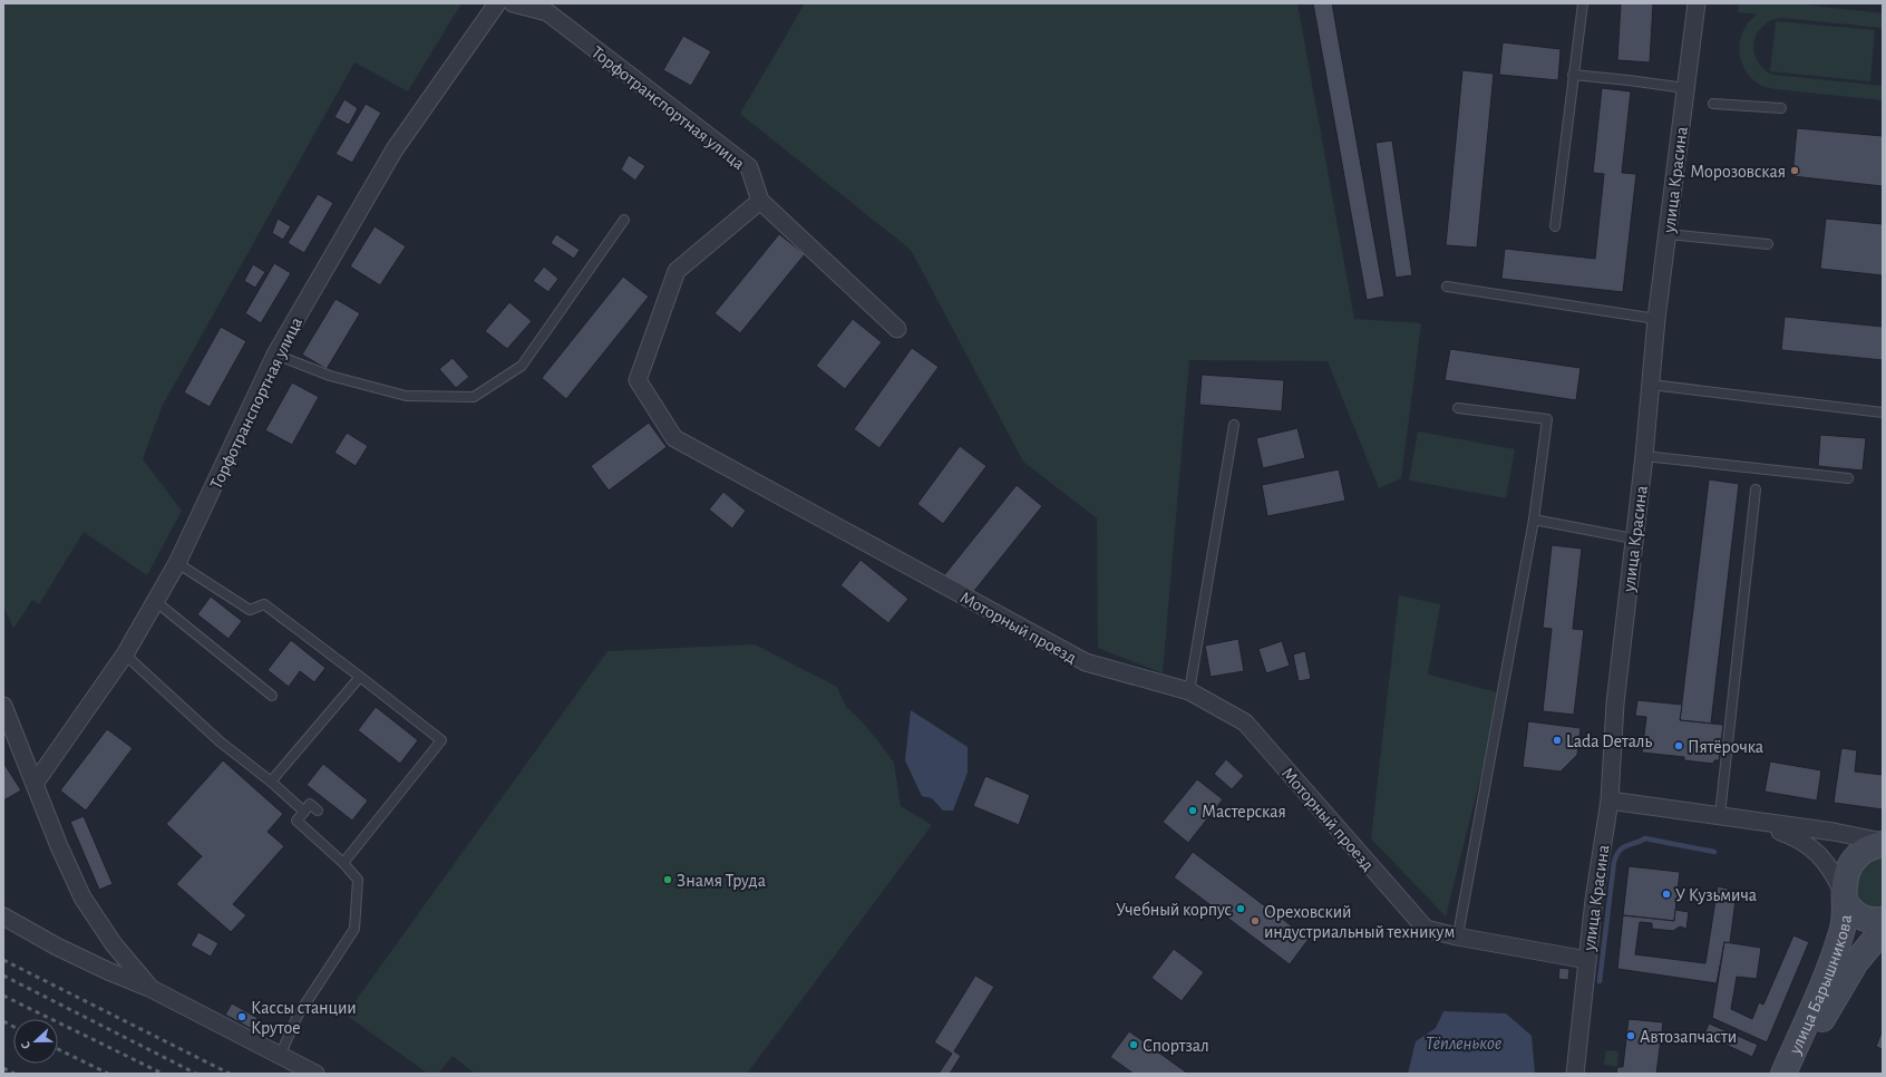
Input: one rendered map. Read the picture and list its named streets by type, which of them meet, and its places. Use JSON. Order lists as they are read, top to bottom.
{
  "streets": {
    "main road": ["улица Барышникова"],
    "street": ["Торфотранспортная улица", "улица Красина", "Моторный проезд"]
  },
  "crossings": [
    ["Торфотранспортная улица", "Моторный проезд"],
    ["улица Красина", "Моторный проезд"]
  ],
  "water": ["Тёпленькое"],
  "places": [
    "Морозовская",
    "Lada Dеталь",
    "Пятёрочка",
    "Мастерская",
    "Знамя Труда",
    "У Кузьмича",
    "Учебный корпус",
    "Ореховский индустриальный техникум",
    "Кассы станции Крутое",
    "Автозапчасти",
    "Спортзал"
  ],
  "north": "left"
}
